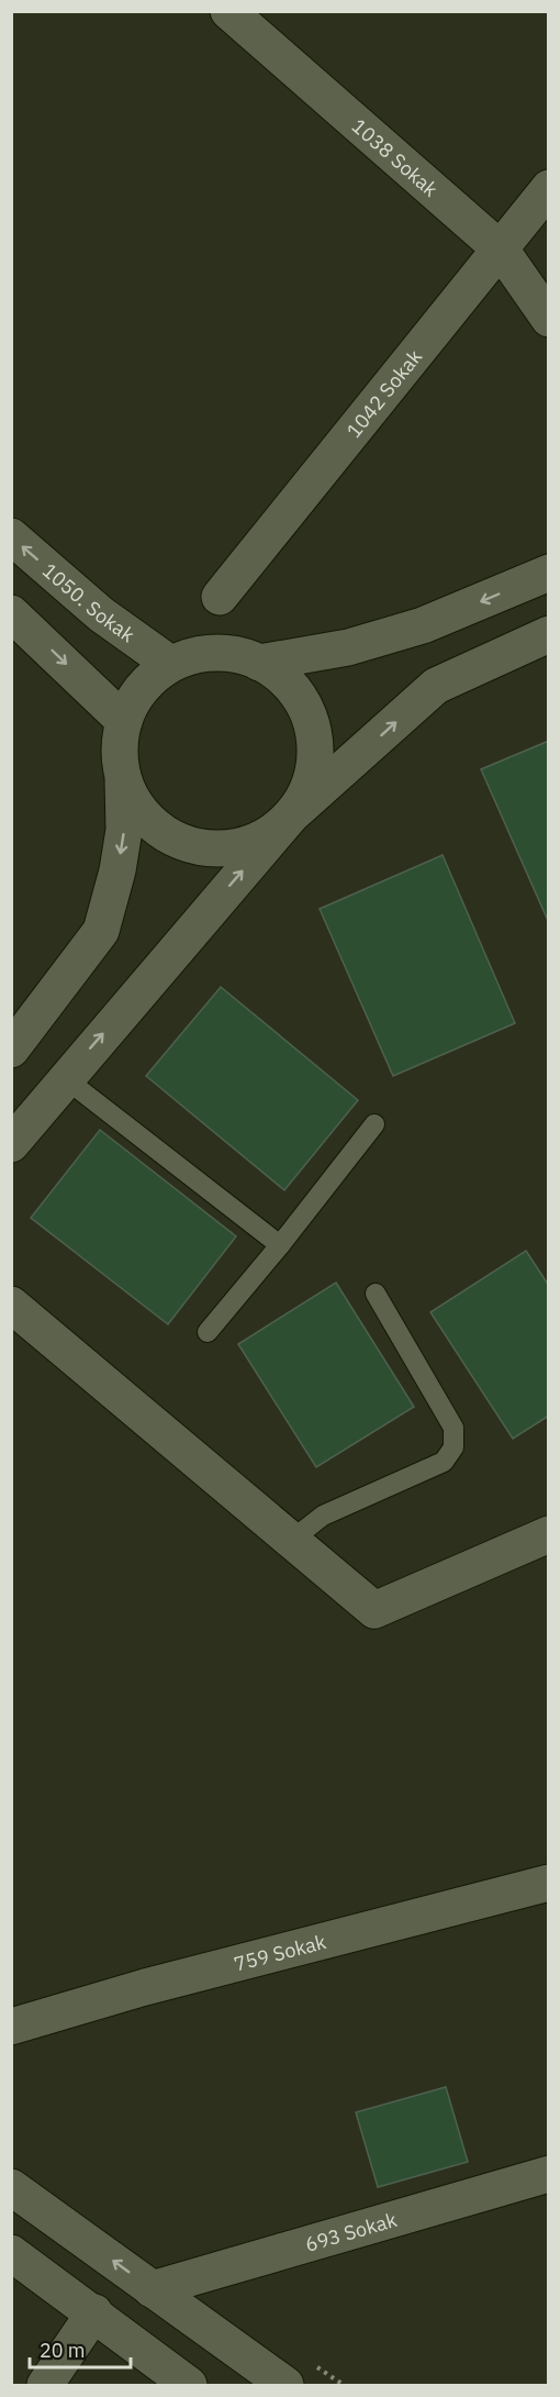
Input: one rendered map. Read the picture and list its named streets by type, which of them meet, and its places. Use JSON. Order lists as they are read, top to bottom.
{
  "streets": {
    "street": [
      "1038 Sokak",
      "1042 Sokak",
      "1050. Sokak",
      "759 Sokak",
      "693 Sokak"
    ]
  },
  "crossings": [
    ["1038 Sokak", "1042 Sokak"]
  ],
  "scale_bar": "20 m"
}
